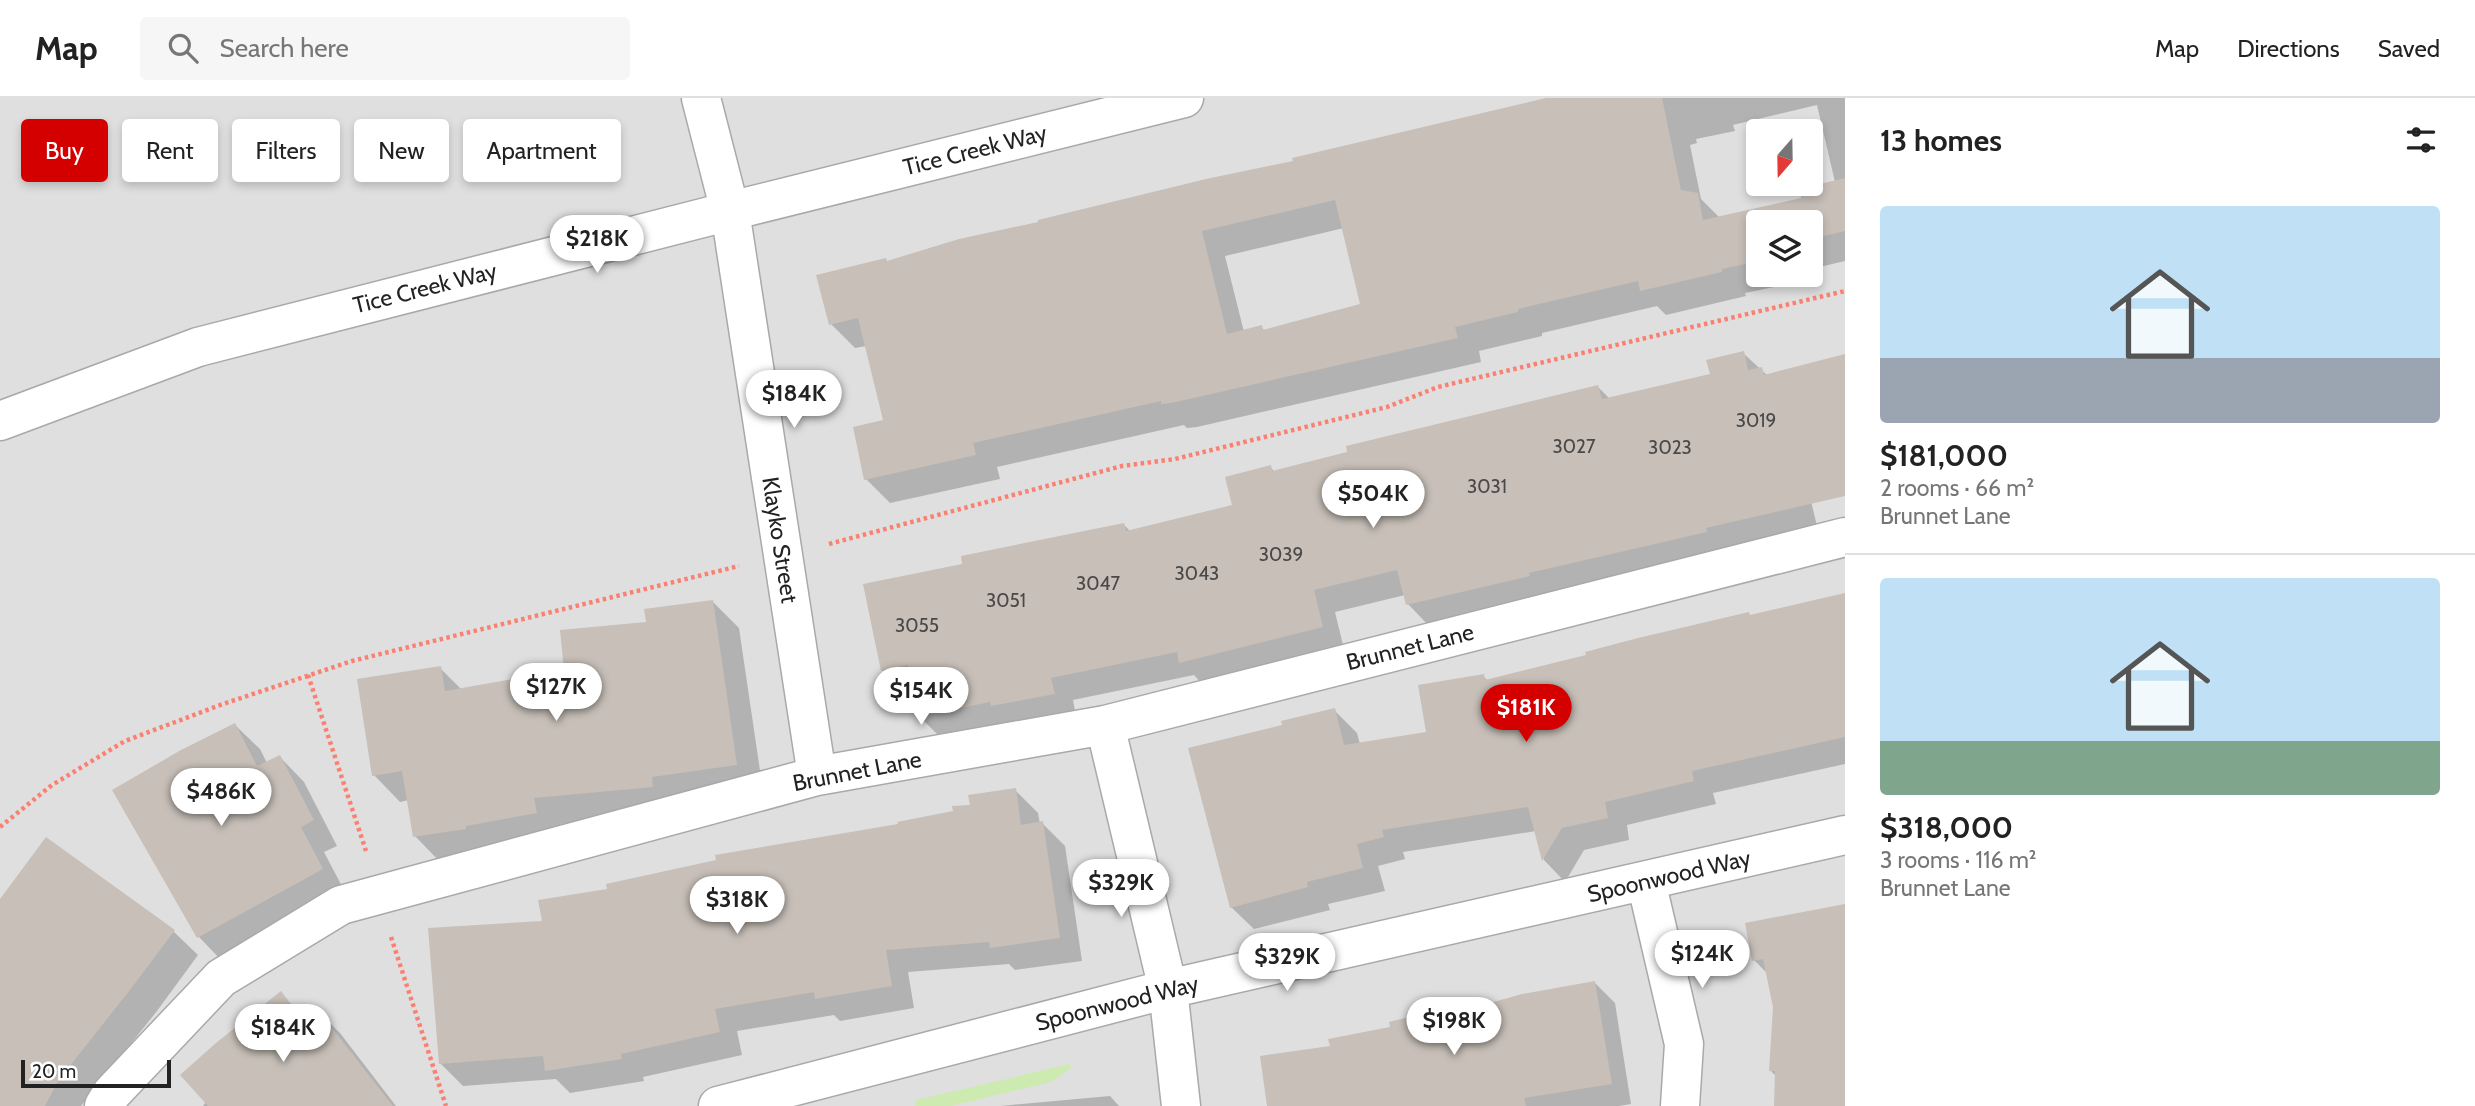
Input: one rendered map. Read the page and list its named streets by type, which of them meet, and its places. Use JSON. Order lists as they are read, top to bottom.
{
  "streets": {
    "street": [
      "Tice Creek Way",
      "Klayko Street",
      "Brunnet Lane",
      "Spoonwood Way"
    ]
  },
  "crossings": [
    ["Tice Creek Way", "Klayko Street"],
    ["Klayko Street", "Brunnet Lane"]
  ],
  "house_numbers": [
    "3019",
    "3027",
    "3023",
    "3031",
    "3039",
    "3043",
    "3047",
    "3051",
    "3055"
  ],
  "scale_bar": "20 m",
  "north": "bottom",
  "page": {
    "header": "Map",
    "search": "Search here",
    "nav": ["Map", "Directions", "Saved"],
    "heading": "13 homes",
    "chip": [
      "Buy",
      "Rent",
      "Filters",
      "New",
      "Apartment"
    ],
    "list": [
      {
        "name": "$181,000",
        "note": "2 rooms · 66 m² · Brunnet Lane"
      },
      {
        "name": "$318,000",
        "note": "3 rooms · 116 m² · Brunnet Lane"
      }
    ],
    "price": [
      "$218K",
      "$184K",
      "$504K",
      "$127K",
      "$154K",
      "$181K",
      "$486K",
      "$329K",
      "$318K",
      "$124K",
      "$329K",
      "$198K",
      "$184K"
    ],
    "scale": "20 m"
  }
}
